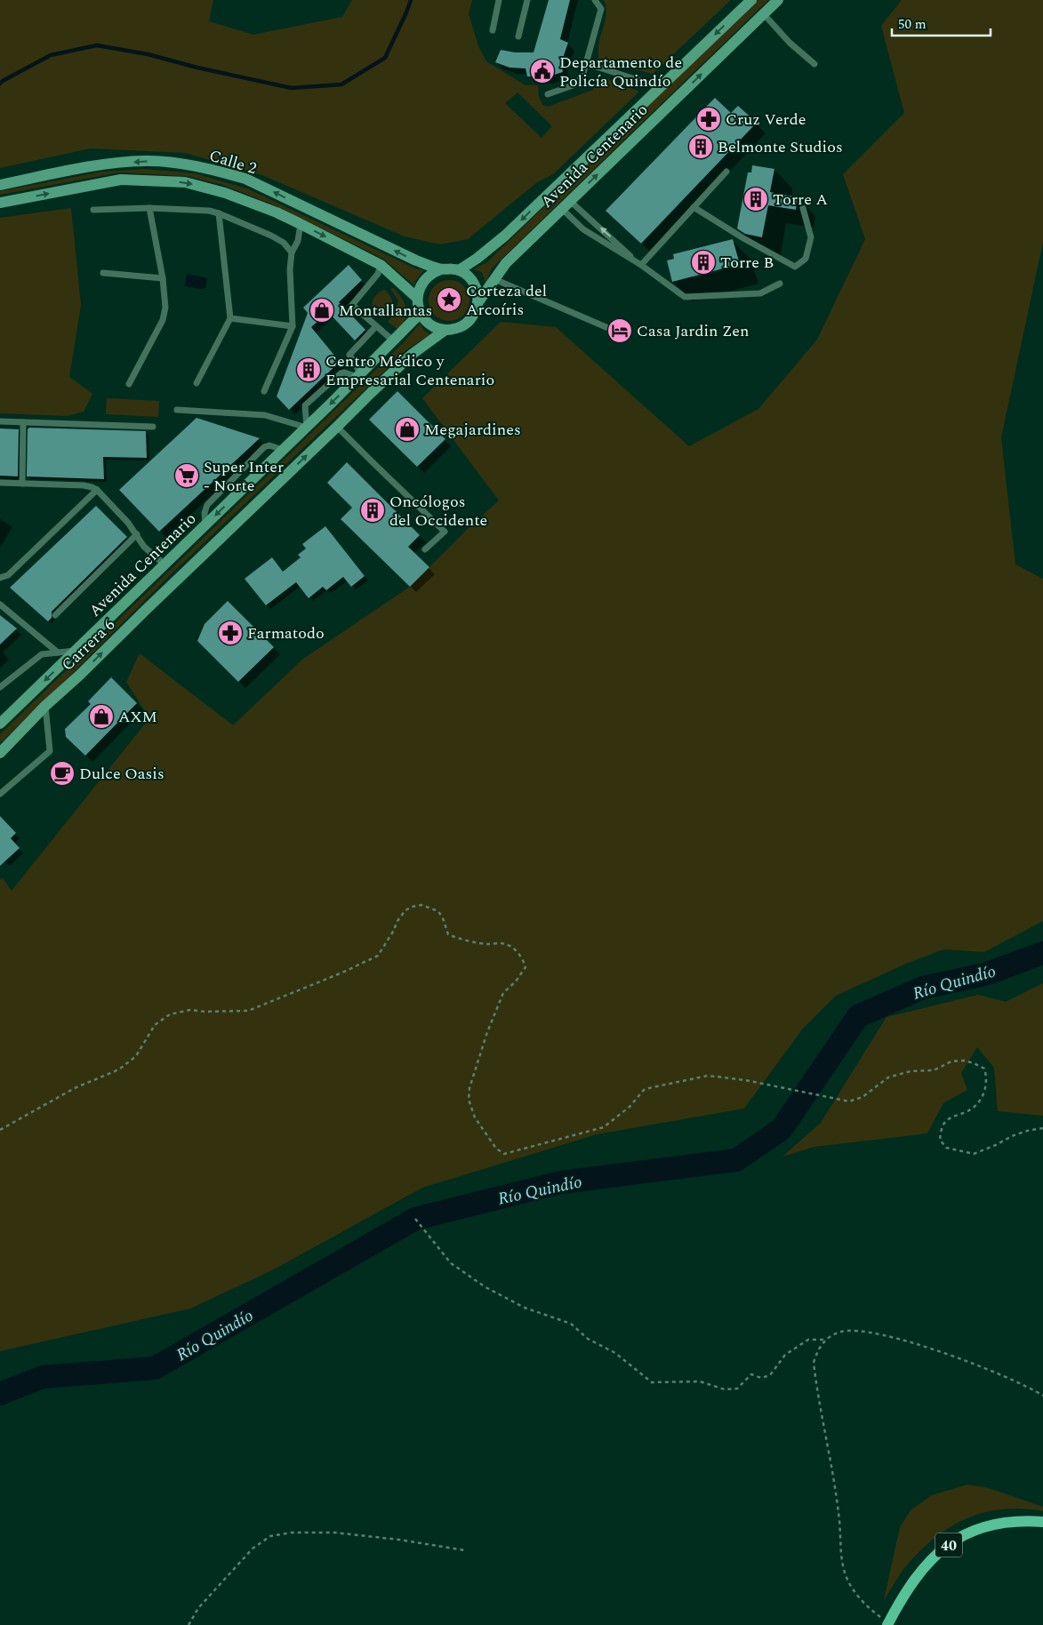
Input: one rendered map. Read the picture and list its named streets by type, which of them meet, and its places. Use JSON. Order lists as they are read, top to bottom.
{
  "streets": {
    "main road": [
      "Avenida Centenario",
      "Calle 2",
      "Carrera 6",
      "40"
    ]
  },
  "crossings": [
    ["Avenida Centenario", "Calle 2"],
    ["Avenida Centenario", "Carrera 6"],
    ["Calle 2", "Carrera 6"]
  ],
  "one_way": ["Carrera 6"],
  "water": ["Río Quindío"],
  "places": {
    "public building": ["Departamento de Policía Quindío"],
    "pharmacy": ["Cruz Verde", "Farmatodo"],
    "building": [
      "Belmonte Studios",
      "Torre A",
      "Torre B",
      "Centro Médico y Empresarial Centenario",
      "Oncólogos del Occidente"
    ],
    "place": ["Corteza del Arcoíris"],
    "shop": ["Montallantas", "Megajardines", "AXM"],
    "hotel": ["Casa Jardin Zen"],
    "supermarket": ["Super Inter - Norte"],
    "cafe": ["Dulce Oasis"]
  },
  "scale_bar": "50 m"
}
